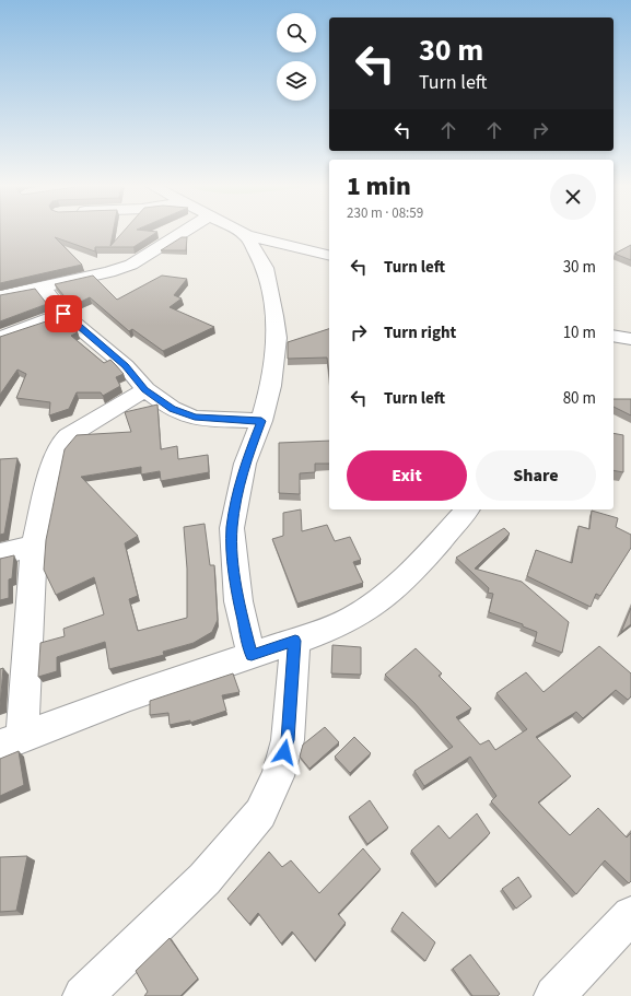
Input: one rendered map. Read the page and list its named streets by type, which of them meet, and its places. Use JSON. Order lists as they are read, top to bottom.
{
  "page": {
    "turn": ["30 m", "Turn left"],
    "heading": ["1 min", "230 m · 08:59"],
    "list": [
      {
        "name": "Turn left",
        "value": "30 m"
      },
      {
        "name": "Turn right",
        "value": "10 m"
      },
      {
        "name": "Turn left",
        "value": "80 m"
      }
    ],
    "buttons": ["Exit", "Share"]
  }
}
